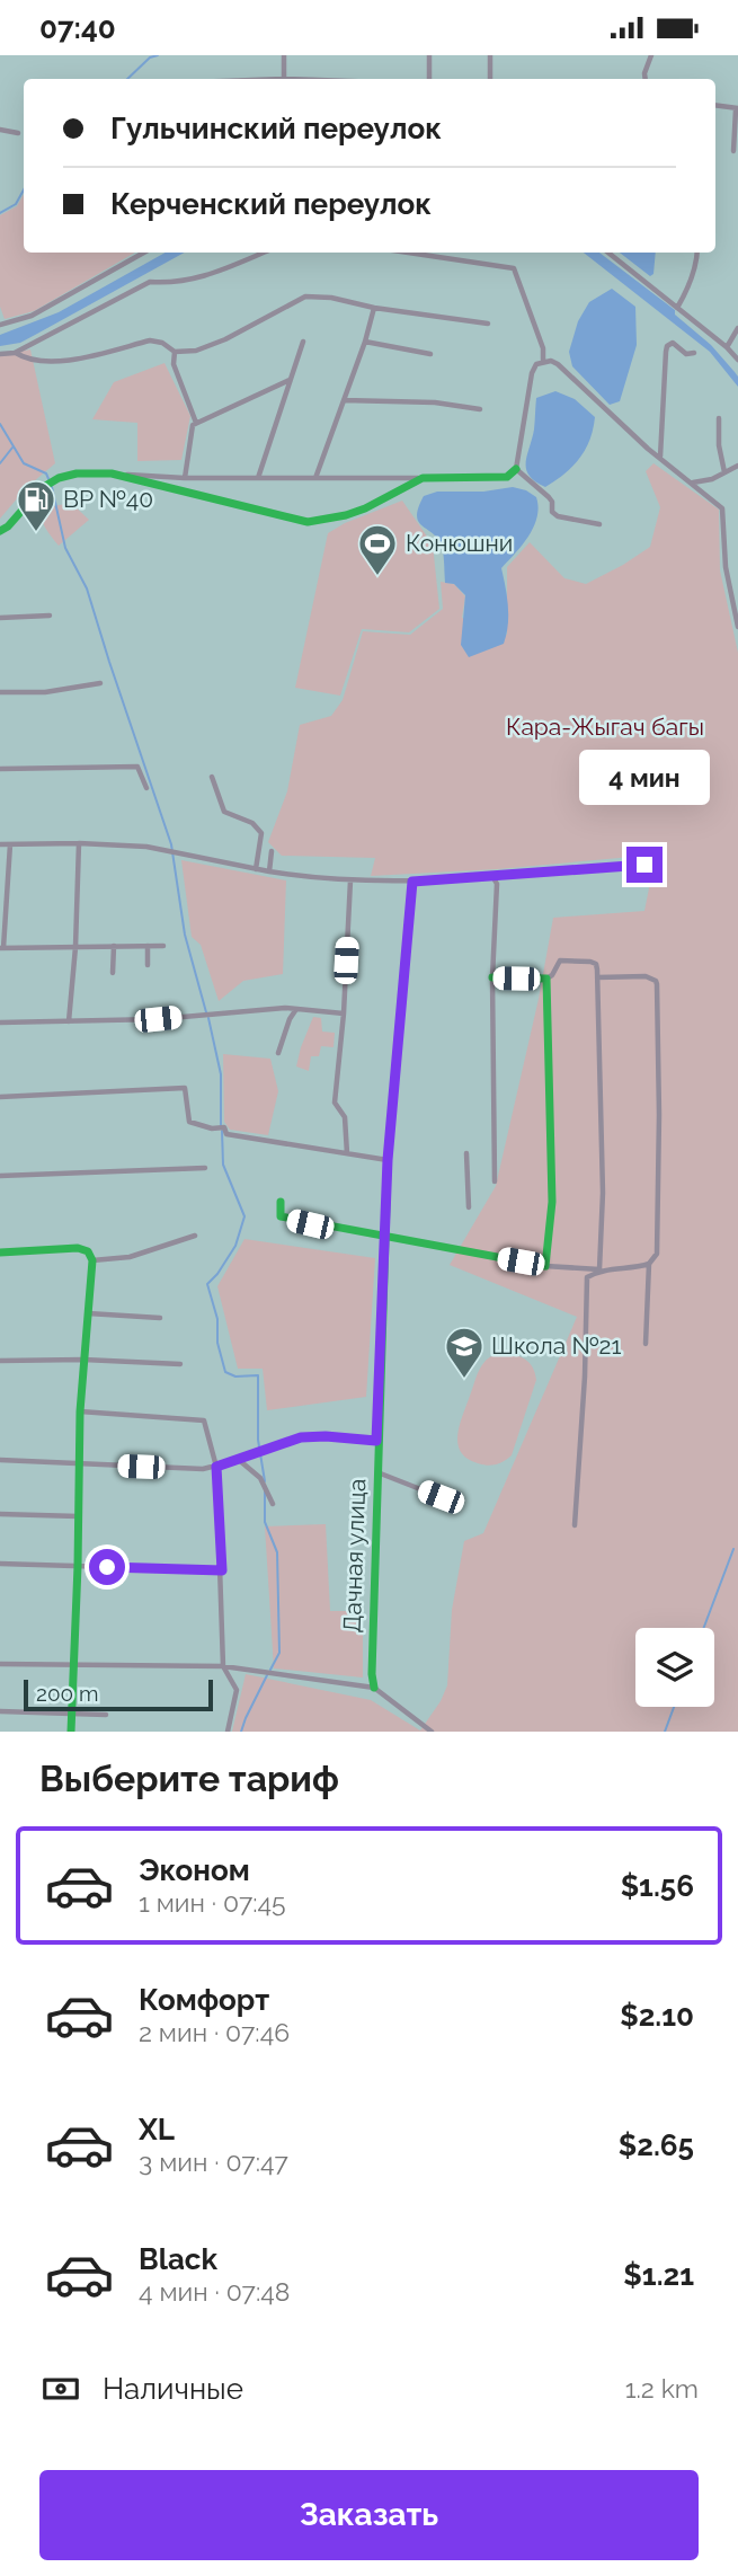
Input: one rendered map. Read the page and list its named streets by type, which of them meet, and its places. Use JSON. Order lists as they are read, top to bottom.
{
  "streets": {
    "street": ["Дачная улица"]
  },
  "parks": ["Кара-Жыгач багы"],
  "places": {
    "fuel station": ["BP №40"],
    "sports": ["Конюшни"],
    "school or university": ["Школа №21"]
  },
  "scale_bar": "200 m",
  "page": {
    "status": "07:40",
    "banner": ["Гульчинский переулок", "Керченский переулок"],
    "bubble": "4 мин",
    "scale": "200 m",
    "heading": "Выберите тариф",
    "list": [
      {
        "name": "Эконом",
        "note": "1 мин · 07:45",
        "value": "$1.56"
      },
      {
        "name": "Комфорт",
        "note": "2 мин · 07:46",
        "value": "$2.10"
      },
      {
        "name": "XL",
        "note": "3 мин · 07:47",
        "value": "$2.65"
      },
      {
        "name": "Black",
        "note": "4 мин · 07:48",
        "value": "$1.21"
      }
    ],
    "pay": ["Наличные", "1.2 km"],
    "buttons": "Заказать"
  }
}
